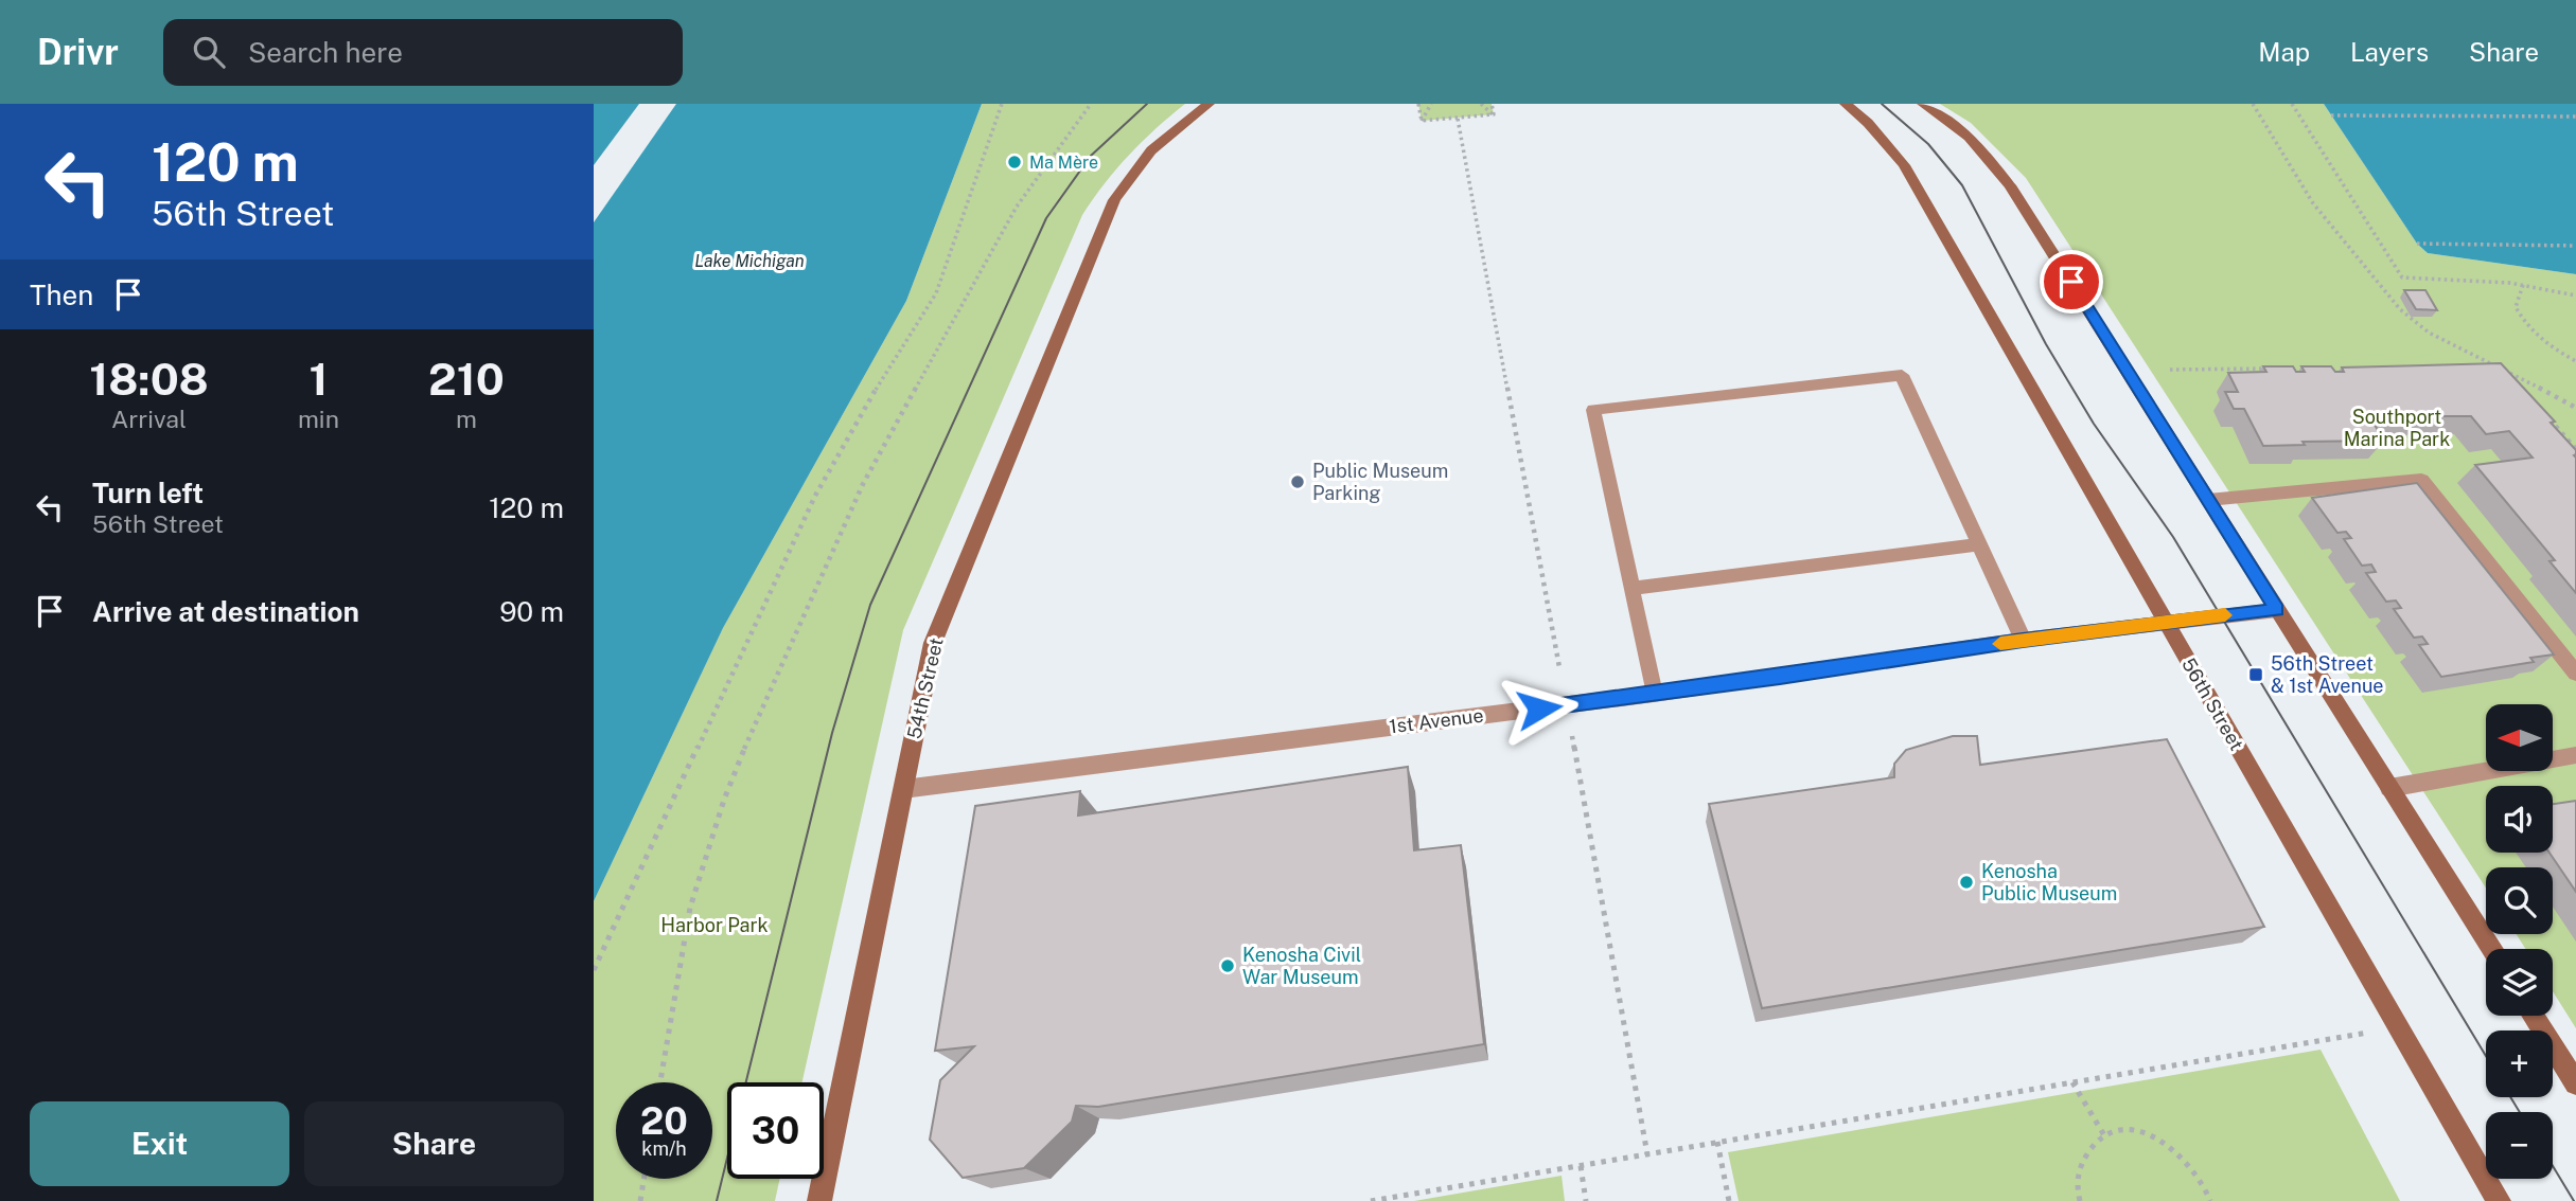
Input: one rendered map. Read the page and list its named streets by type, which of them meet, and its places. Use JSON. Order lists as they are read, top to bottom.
{
  "streets": {
    "street": ["54th Street", "56th Street", "1st Avenue"]
  },
  "crossings": [
    ["54th Street", "1st Avenue"],
    ["56th Street", "1st Avenue"]
  ],
  "water": ["Lake Michigan"],
  "parks": ["Southport Marina Park", "Harbor Park"],
  "places": {
    "other": [
      "Ma Mère",
      "Public Museum Parking",
      "Kenosha Public Museum",
      "Kenosha Civil War Museum"
    ],
    "transit": ["56th Street & 1st Avenue"]
  },
  "north": "left",
  "page": {
    "header": "Drivr",
    "search": "Search here",
    "nav": ["Map", "Layers", "Share"],
    "turn": ["120 m", "56th Street"],
    "then": "Then",
    "eta": [
      "18:08",
      "Arrival",
      "1",
      "min",
      "210",
      "m"
    ],
    "list": [
      {
        "name": "Turn left",
        "note": "56th Street",
        "value": "120 m"
      },
      {
        "name": "Arrive at destination",
        "value": "90 m"
      }
    ],
    "map_buttons": ["+", "−"],
    "speed": "20 km/h",
    "limit": "30",
    "buttons": ["Exit", "Share"]
  }
}
